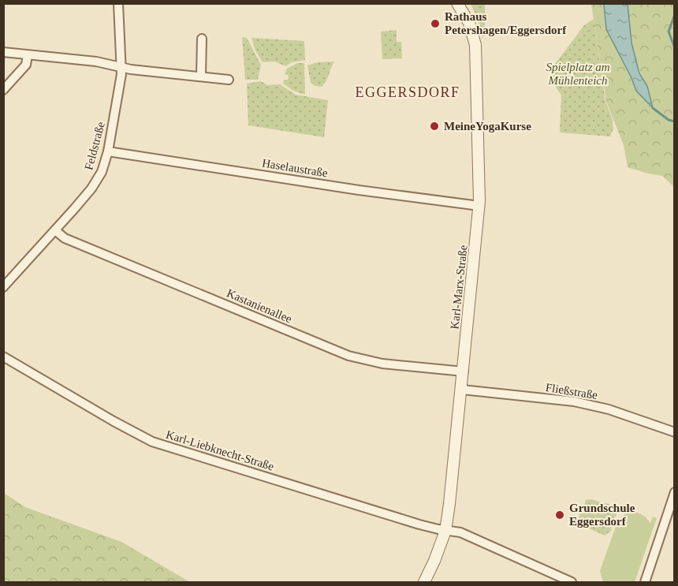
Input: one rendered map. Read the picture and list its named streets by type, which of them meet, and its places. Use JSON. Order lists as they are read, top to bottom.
{
  "streets": {
    "street": [
      "Feldstraße",
      "Haselaustraße",
      "Karl-Marx-Straße",
      "Kastanienallee",
      "Fließstraße",
      "Karl-Liebknecht-Straße"
    ]
  },
  "crossings": [
    ["Feldstraße", "Haselaustraße"],
    ["Feldstraße", "Kastanienallee"],
    ["Haselaustraße", "Karl-Marx-Straße"],
    ["Karl-Marx-Straße", "Kastanienallee"],
    ["Karl-Marx-Straße", "Fließstraße"],
    ["Karl-Marx-Straße", "Karl-Liebknecht-Straße"]
  ],
  "districts": ["EGGERSDORF"],
  "parks": ["Spielplatz am Mühlenteich"],
  "places": ["Rathaus Petershagen/Eggersdorf", "MeineYogaKurse", "Grundschule Eggersdorf"]
}
